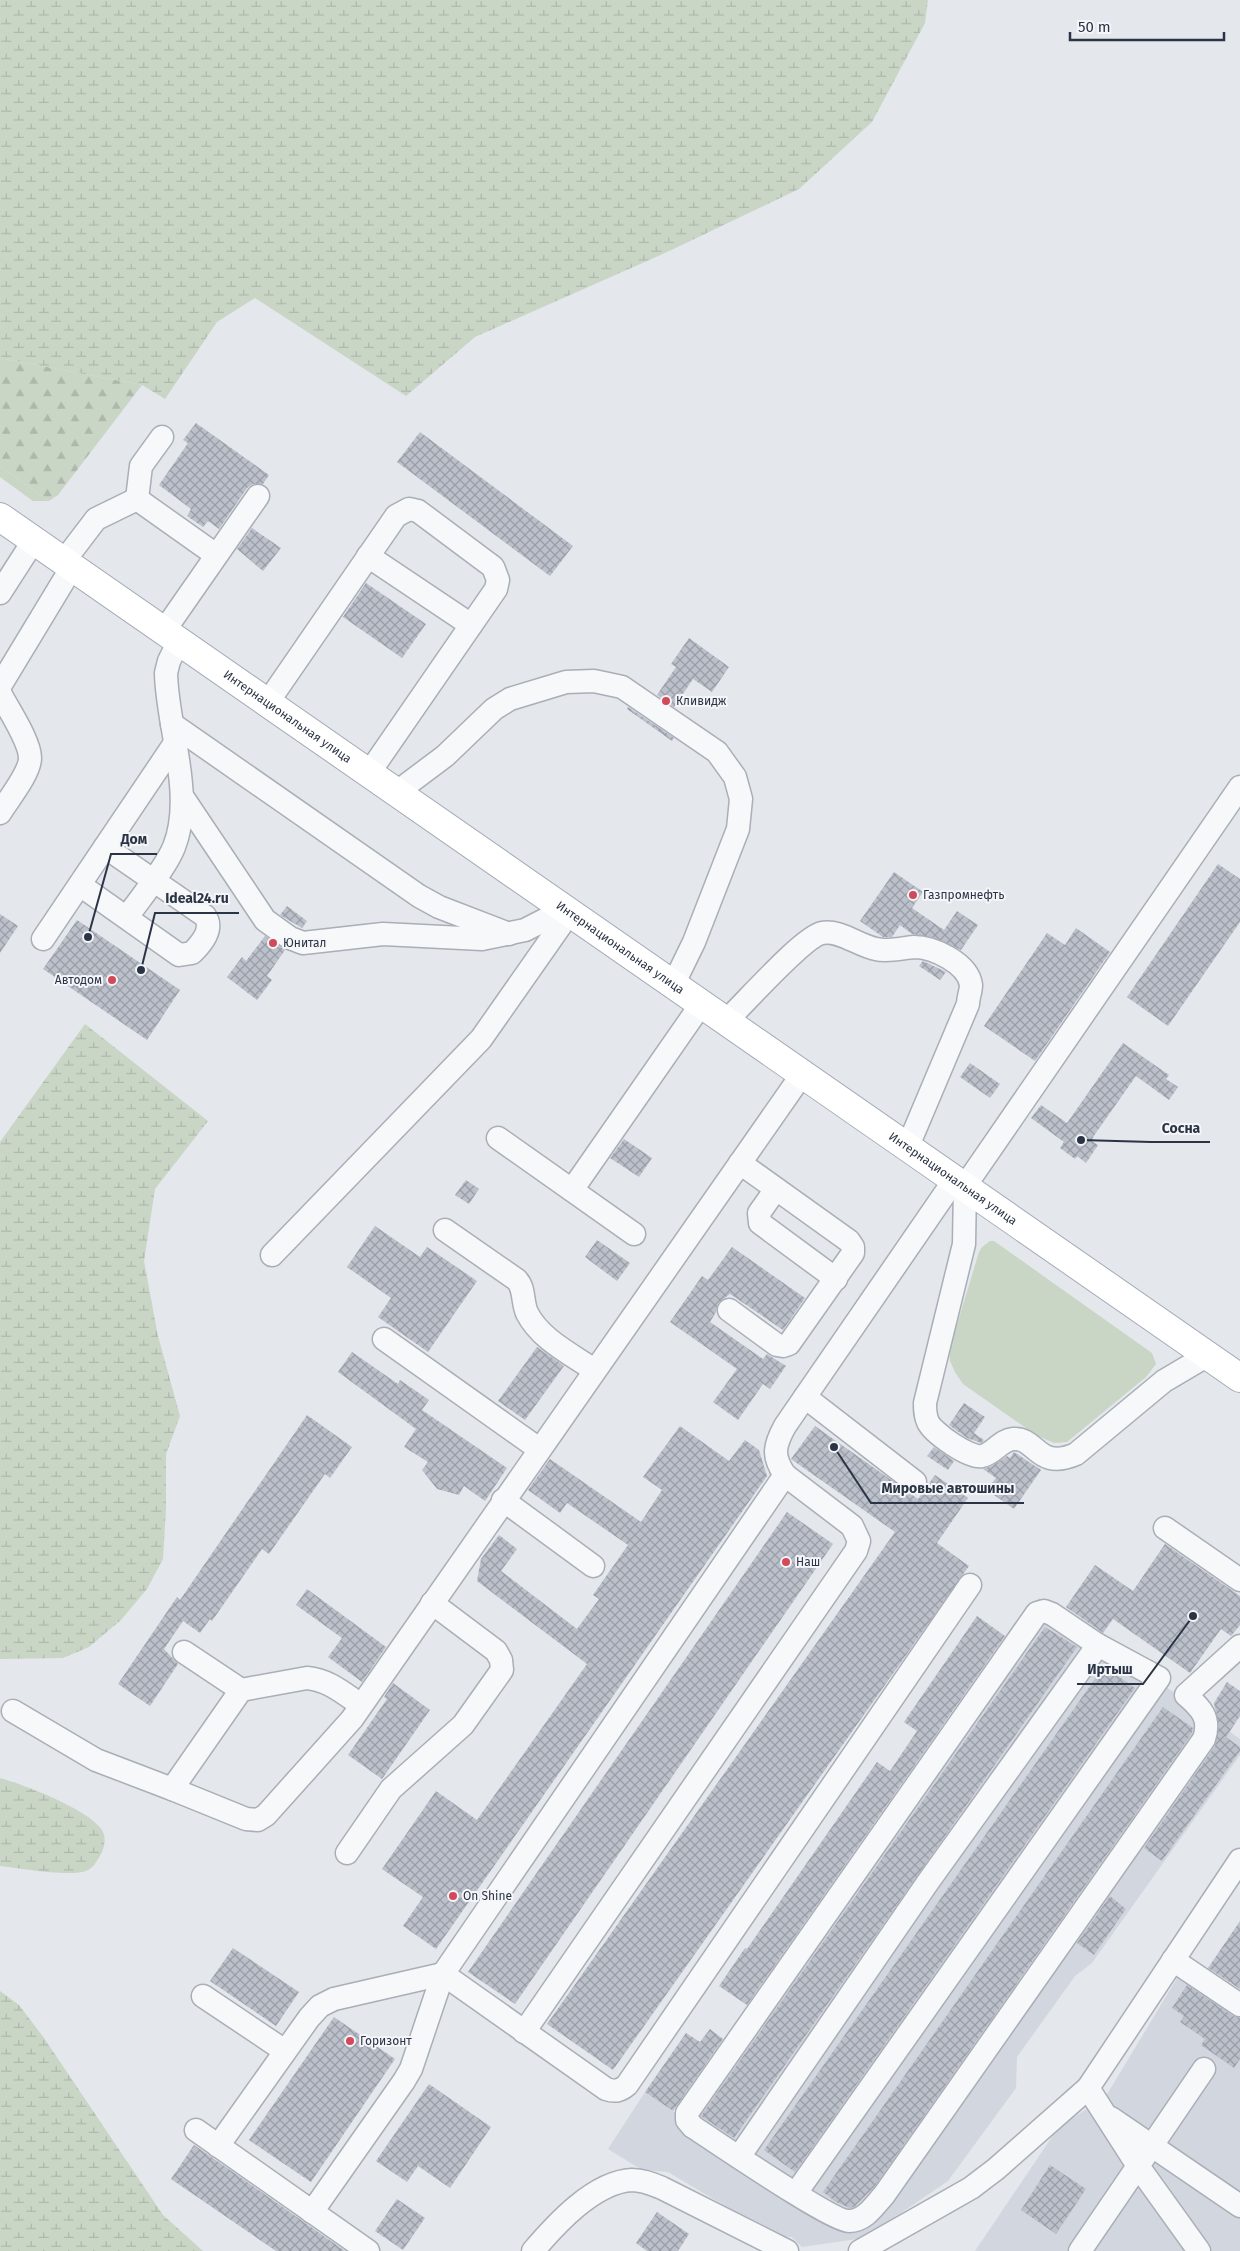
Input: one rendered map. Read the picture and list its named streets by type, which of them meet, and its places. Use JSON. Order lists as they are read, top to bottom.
{
  "streets": {
    "main road": ["Интернациональная улица"]
  },
  "places": [
    "Кливидж",
    "Газпромнефть",
    "Дом",
    "Юнитал",
    "Ideal24.ru",
    "Автодом",
    "Сосна",
    "Мировые автошины",
    "Наш",
    "Иртыш",
    "On Shine",
    "Горизонт"
  ],
  "scale_bar": "50 m"
}
